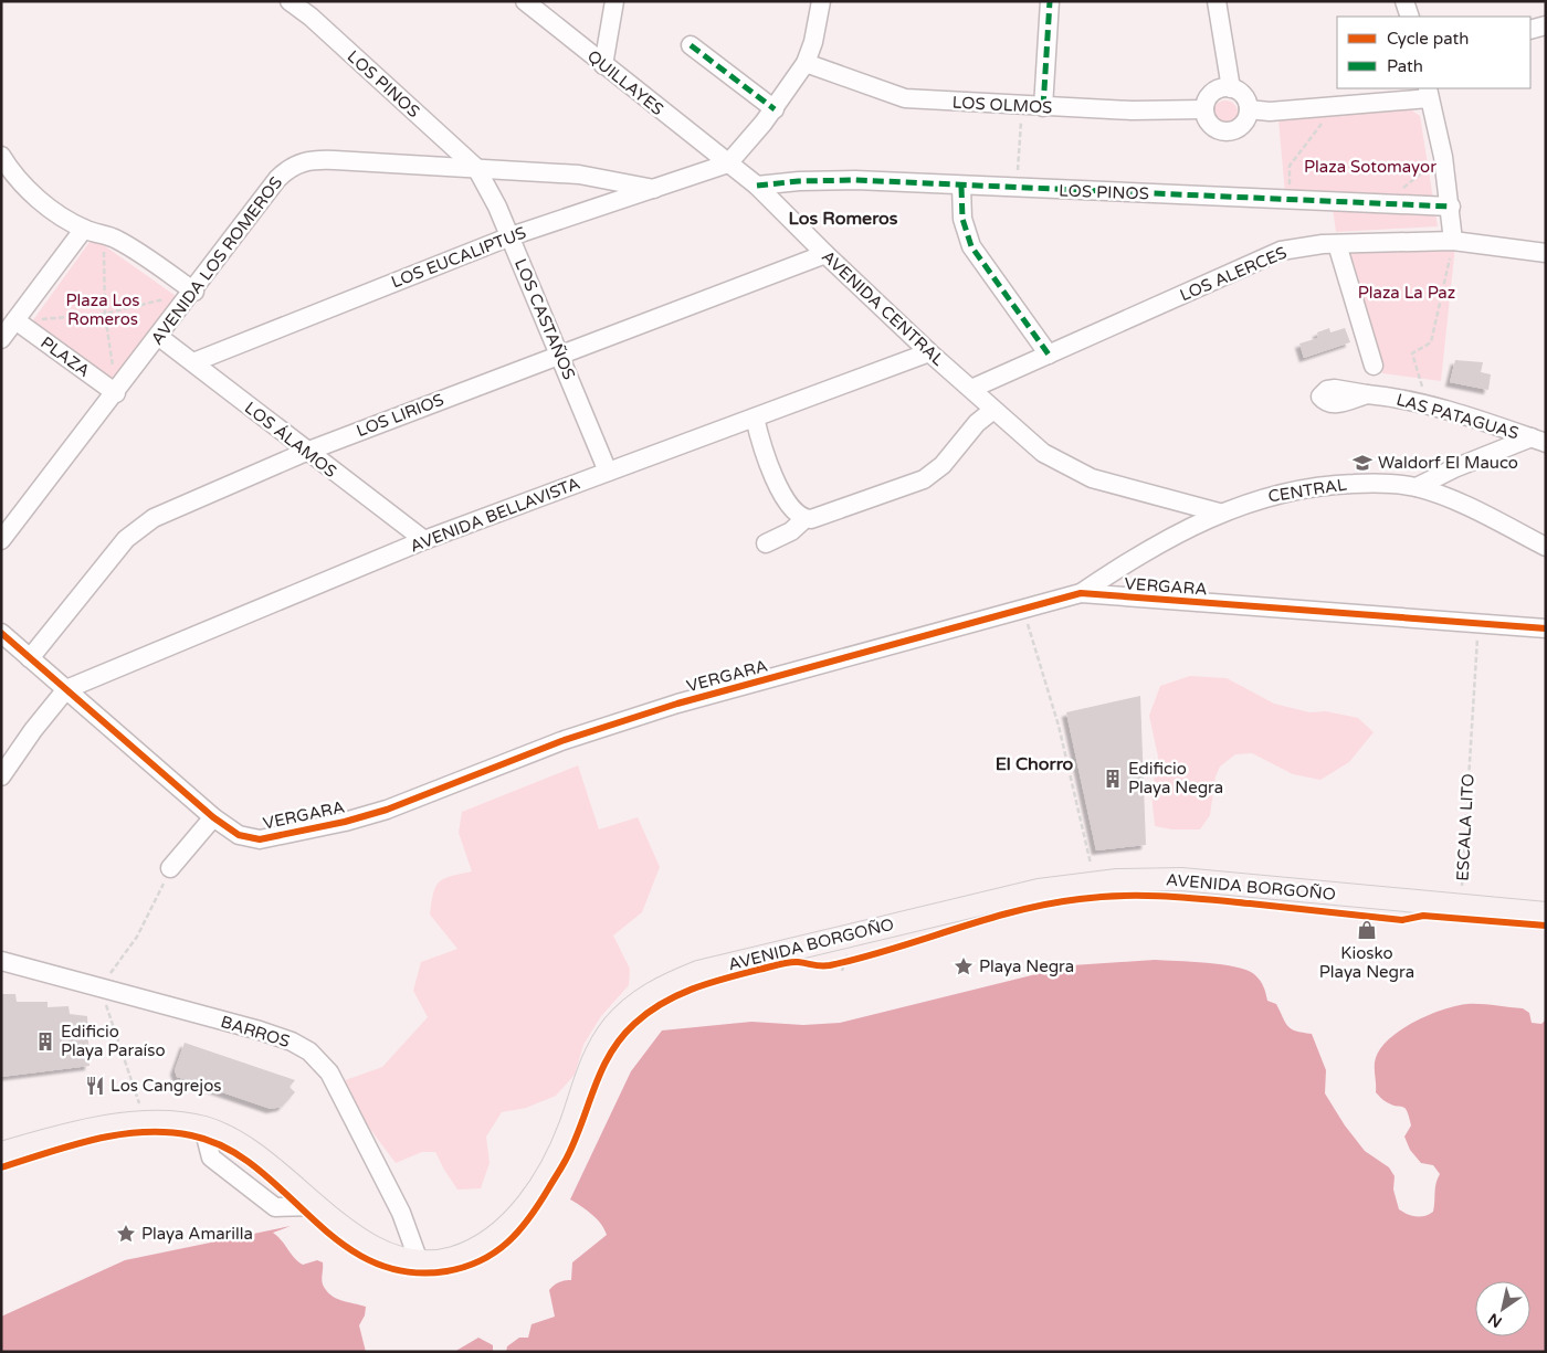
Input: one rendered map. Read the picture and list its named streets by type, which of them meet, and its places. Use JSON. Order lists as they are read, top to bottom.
{
  "streets": {
    "main road": ["AVENIDA BORGOÑO"],
    "street": [
      "QUILLAYES",
      "LOS PINOS",
      "LOS OLMOS",
      "LOS EUCALIPTUS",
      "AVENIDA LOS ROMEROS",
      "LOS ALERCES",
      "AVENIDA CENTRAL",
      "LOS CASTAÑOS",
      "PLAZA",
      "LOS LIRIOS",
      "LAS PATAGUAS",
      "LOS ÁLAMOS",
      "CENTRAL",
      "AVENIDA BELLAVISTA",
      "VERGARA",
      "BARROS"
    ],
    "path": ["ESCALA LITO"]
  },
  "crossings": [
    ["QUILLAYES", "LOS EUCALIPTUS"],
    ["QUILLAYES", "AVENIDA CENTRAL"],
    ["LOS PINOS", "AVENIDA LOS ROMEROS"],
    ["LOS PINOS", "AVENIDA CENTRAL"],
    ["LOS PINOS", "LOS CASTAÑOS"],
    ["LOS EUCALIPTUS", "AVENIDA LOS ROMEROS"],
    ["LOS EUCALIPTUS", "AVENIDA CENTRAL"],
    ["LOS EUCALIPTUS", "LOS CASTAÑOS"],
    ["LOS EUCALIPTUS", "LOS ÁLAMOS"],
    ["AVENIDA LOS ROMEROS", "LOS CASTAÑOS"],
    ["AVENIDA LOS ROMEROS", "PLAZA"],
    ["AVENIDA LOS ROMEROS", "LOS ÁLAMOS"],
    ["LOS ALERCES", "AVENIDA CENTRAL"],
    ["AVENIDA CENTRAL", "LOS LIRIOS"],
    ["AVENIDA CENTRAL", "CENTRAL"],
    ["AVENIDA CENTRAL", "AVENIDA BELLAVISTA"],
    ["LOS CASTAÑOS", "LOS LIRIOS"],
    ["LOS CASTAÑOS", "AVENIDA BELLAVISTA"],
    ["LOS LIRIOS", "LOS ÁLAMOS"],
    ["LOS LIRIOS", "VERGARA"],
    ["LOS ÁLAMOS", "AVENIDA BELLAVISTA"],
    ["CENTRAL", "VERGARA"],
    ["AVENIDA BELLAVISTA", "VERGARA"],
    ["VERGARA", "ESCALA LITO"],
    ["ESCALA LITO", "AVENIDA BORGOÑO"],
    ["AVENIDA BORGOÑO", "BARROS"]
  ],
  "districts": ["Los Romeros", "El Chorro"],
  "parks": ["Plaza Sotomayor", "Plaza La Paz", "Plaza Los Romeros"],
  "places": {
    "school or university": ["Waldorf El Mauco"],
    "building": ["Edificio Playa Negra", "Edificio Playa Paraíso"],
    "shop": ["Kiosko Playa Negra"],
    "place": ["Playa Negra", "Playa Amarilla"],
    "restaurant": ["Los Cangrejos"]
  },
  "legend": ["Cycle path", "Path"],
  "north": "bottom left"
}
